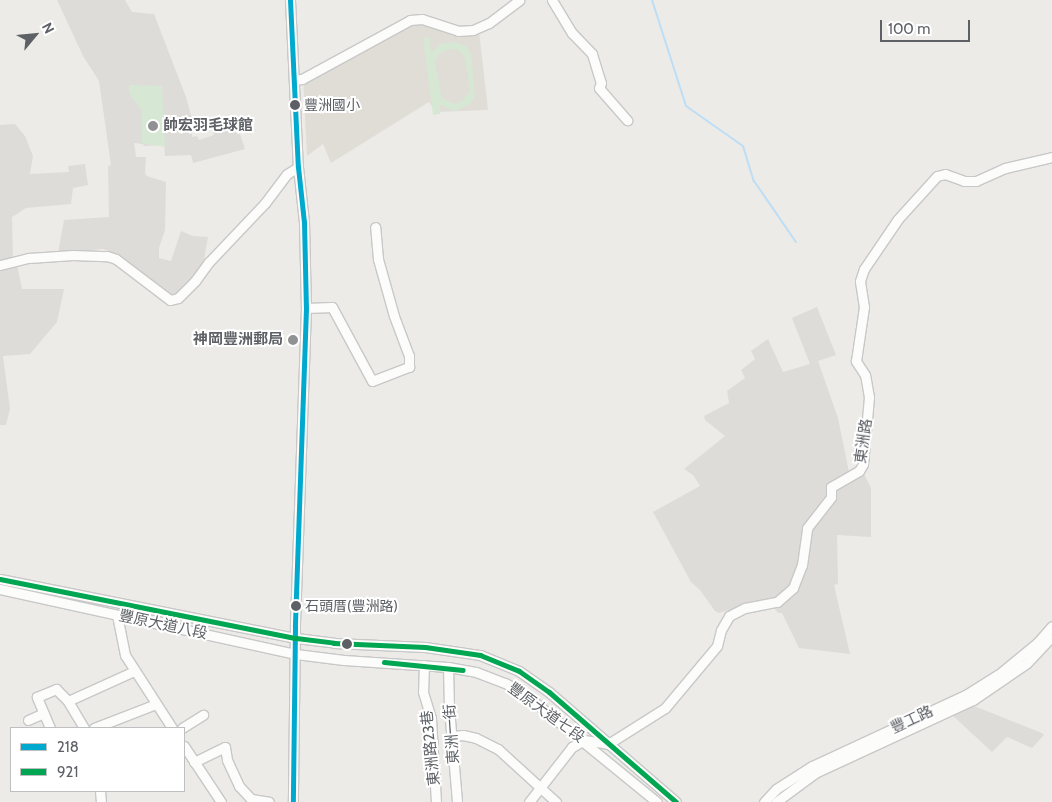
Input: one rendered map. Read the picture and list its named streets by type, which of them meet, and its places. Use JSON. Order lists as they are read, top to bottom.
{
  "streets": {
    "street": [
      "東洲路",
      "豐原大道八段",
      "豐原大道七段",
      "豐工路",
      "東洲一街",
      "東洲路23巷"
    ]
  },
  "crossings": [
    ["東洲路", "豐原大道七段"],
    ["豐原大道八段", "豐原大道七段"],
    ["豐原大道七段", "東洲一街"],
    ["豐原大道七段", "東洲路23巷"]
  ],
  "places": [
    "豐洲國小",
    "帥宏羽毛球館",
    "神岡豐洲郵局",
    "石頭厝(豐洲路)"
  ],
  "lines": ["transit line 218", "transit line 921"],
  "legend": ["218", "921"],
  "scale_bar": "100 m",
  "north": "top right"
}
